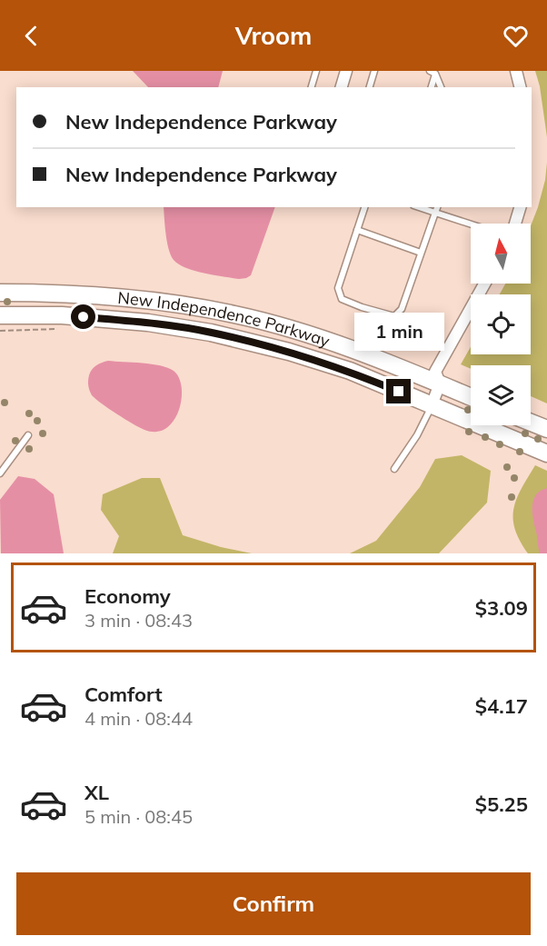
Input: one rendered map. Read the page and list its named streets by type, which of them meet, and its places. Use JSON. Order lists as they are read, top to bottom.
{
  "streets": {
    "street": ["New Independence Parkway"]
  },
  "north": "top",
  "page": {
    "header": "Vroom",
    "banner": ["New Independence Parkway", "New Independence Parkway"],
    "bubble": "1 min",
    "list": [
      {
        "name": "Economy",
        "note": "3 min · 08:43",
        "value": "$3.09"
      },
      {
        "name": "Comfort",
        "note": "4 min · 08:44",
        "value": "$4.17"
      },
      {
        "name": "XL",
        "note": "5 min · 08:45",
        "value": "$5.25"
      }
    ],
    "buttons": "Confirm"
  }
}
